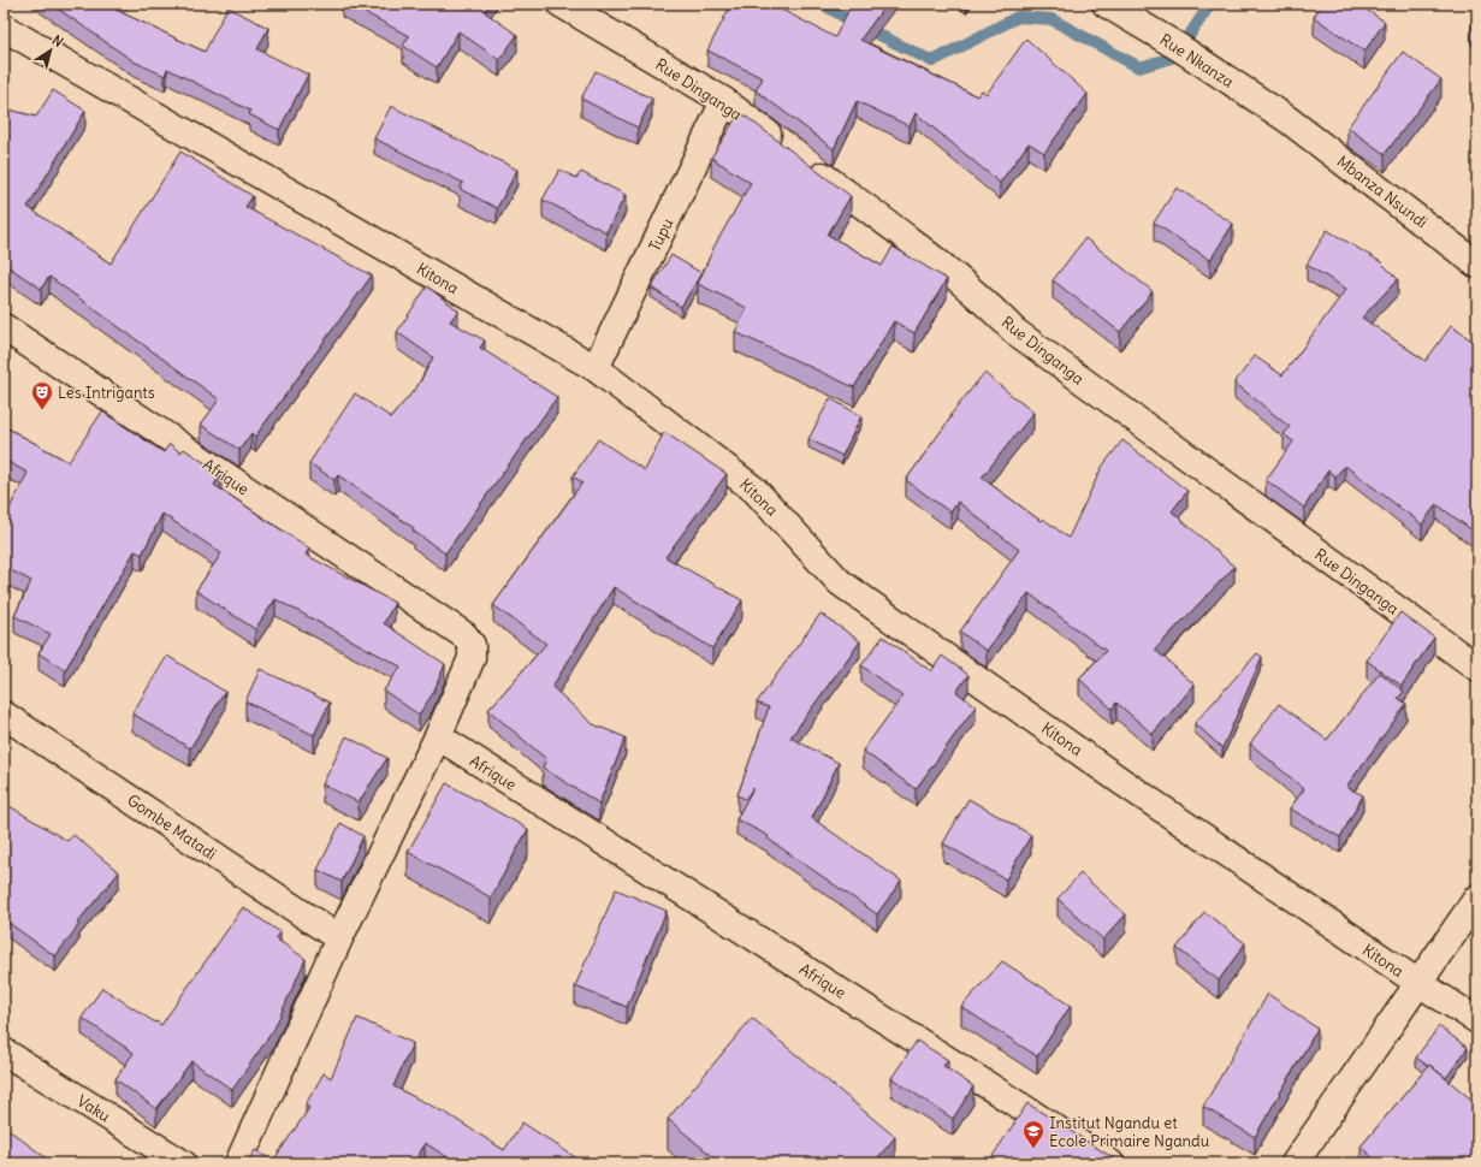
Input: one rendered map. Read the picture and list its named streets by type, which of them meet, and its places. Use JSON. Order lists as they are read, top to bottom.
{
  "streets": {
    "street": [
      "Rue Nkanza",
      "Rue Dinganga",
      "Mbanza Nsundi",
      "Tupu",
      "Kitona",
      "Afrique",
      "Gombe Matadi",
      "Vaku"
    ]
  },
  "crossings": [
    ["Rue Nkanza", "Mbanza Nsundi"],
    ["Rue Dinganga", "Tupu"],
    ["Tupu", "Kitona"]
  ],
  "places": {
    "theatre": ["Les Intrigants"],
    "school or university": ["Institut Ngandu et Ecole Primaire Ngandu"]
  },
  "north": "top right"
}
